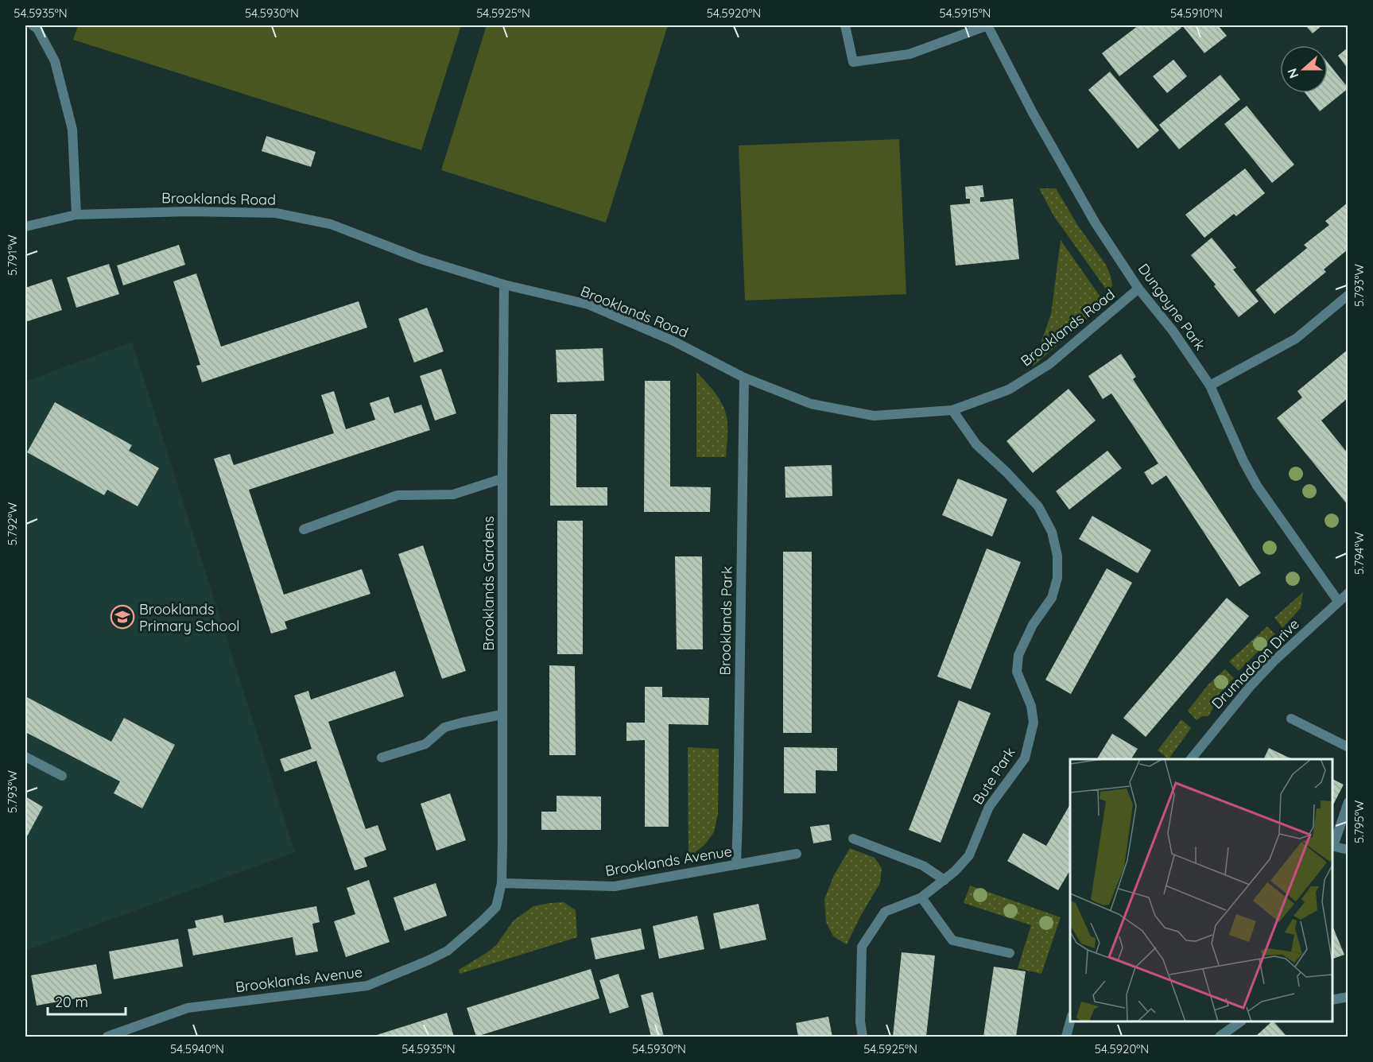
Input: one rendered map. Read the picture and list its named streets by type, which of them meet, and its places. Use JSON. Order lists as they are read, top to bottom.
{
  "streets": {
    "street": [
      "Brooklands Road",
      "Dungoyne Park",
      "Brooklands Gardens",
      "Brooklands Park",
      "Drumadoon Drive",
      "Bute Park",
      "Brooklands Avenue"
    ]
  },
  "crossings": [
    ["Brooklands Road", "Dungoyne Park"],
    ["Brooklands Road", "Brooklands Gardens"],
    ["Brooklands Road", "Brooklands Park"],
    ["Brooklands Road", "Bute Park"],
    ["Dungoyne Park", "Drumadoon Drive"],
    ["Brooklands Gardens", "Brooklands Avenue"],
    ["Brooklands Park", "Brooklands Avenue"]
  ],
  "places": {
    "school or university": ["Brooklands Primary School"]
  },
  "scale_bar": "20 m",
  "north": "left",
  "coordinates": [
    "54.5935°N",
    "54.5930°N",
    "54.5925°N",
    "54.5920°N",
    "54.5915°N",
    "54.5910°N",
    "5.791°W",
    "5.793°W",
    "5.792°W",
    "5.794°W",
    "5.795°W",
    "54.5940°N"
  ]
}
